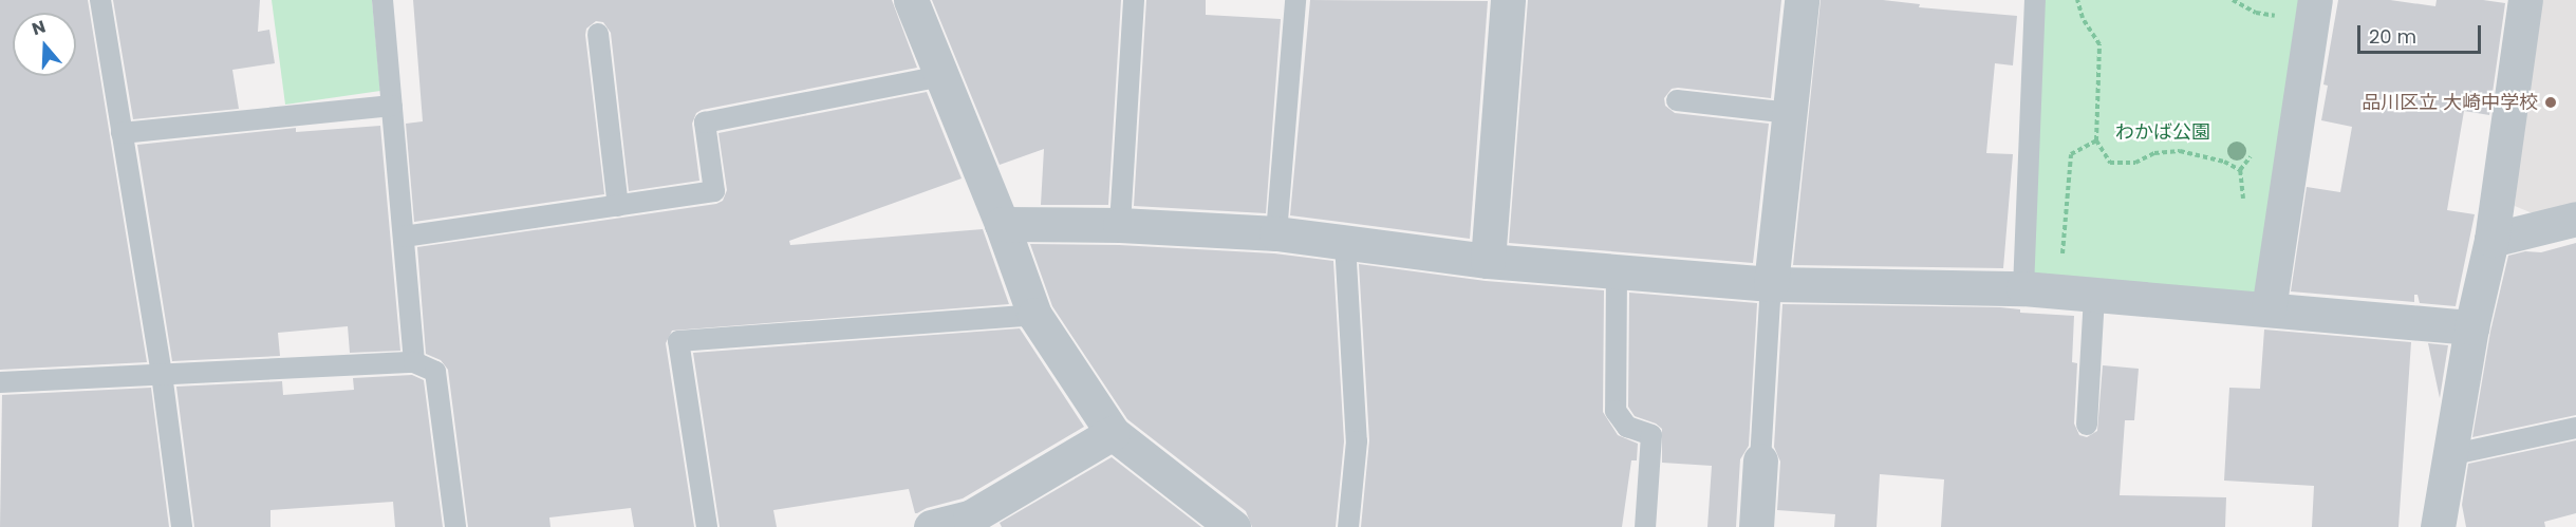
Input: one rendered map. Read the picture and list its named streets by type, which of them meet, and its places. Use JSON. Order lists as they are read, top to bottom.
{
  "parks": ["わかば公園"],
  "places": ["品川区立 大崎中学校"],
  "scale_bar": "20 m",
  "north": "top"
}
